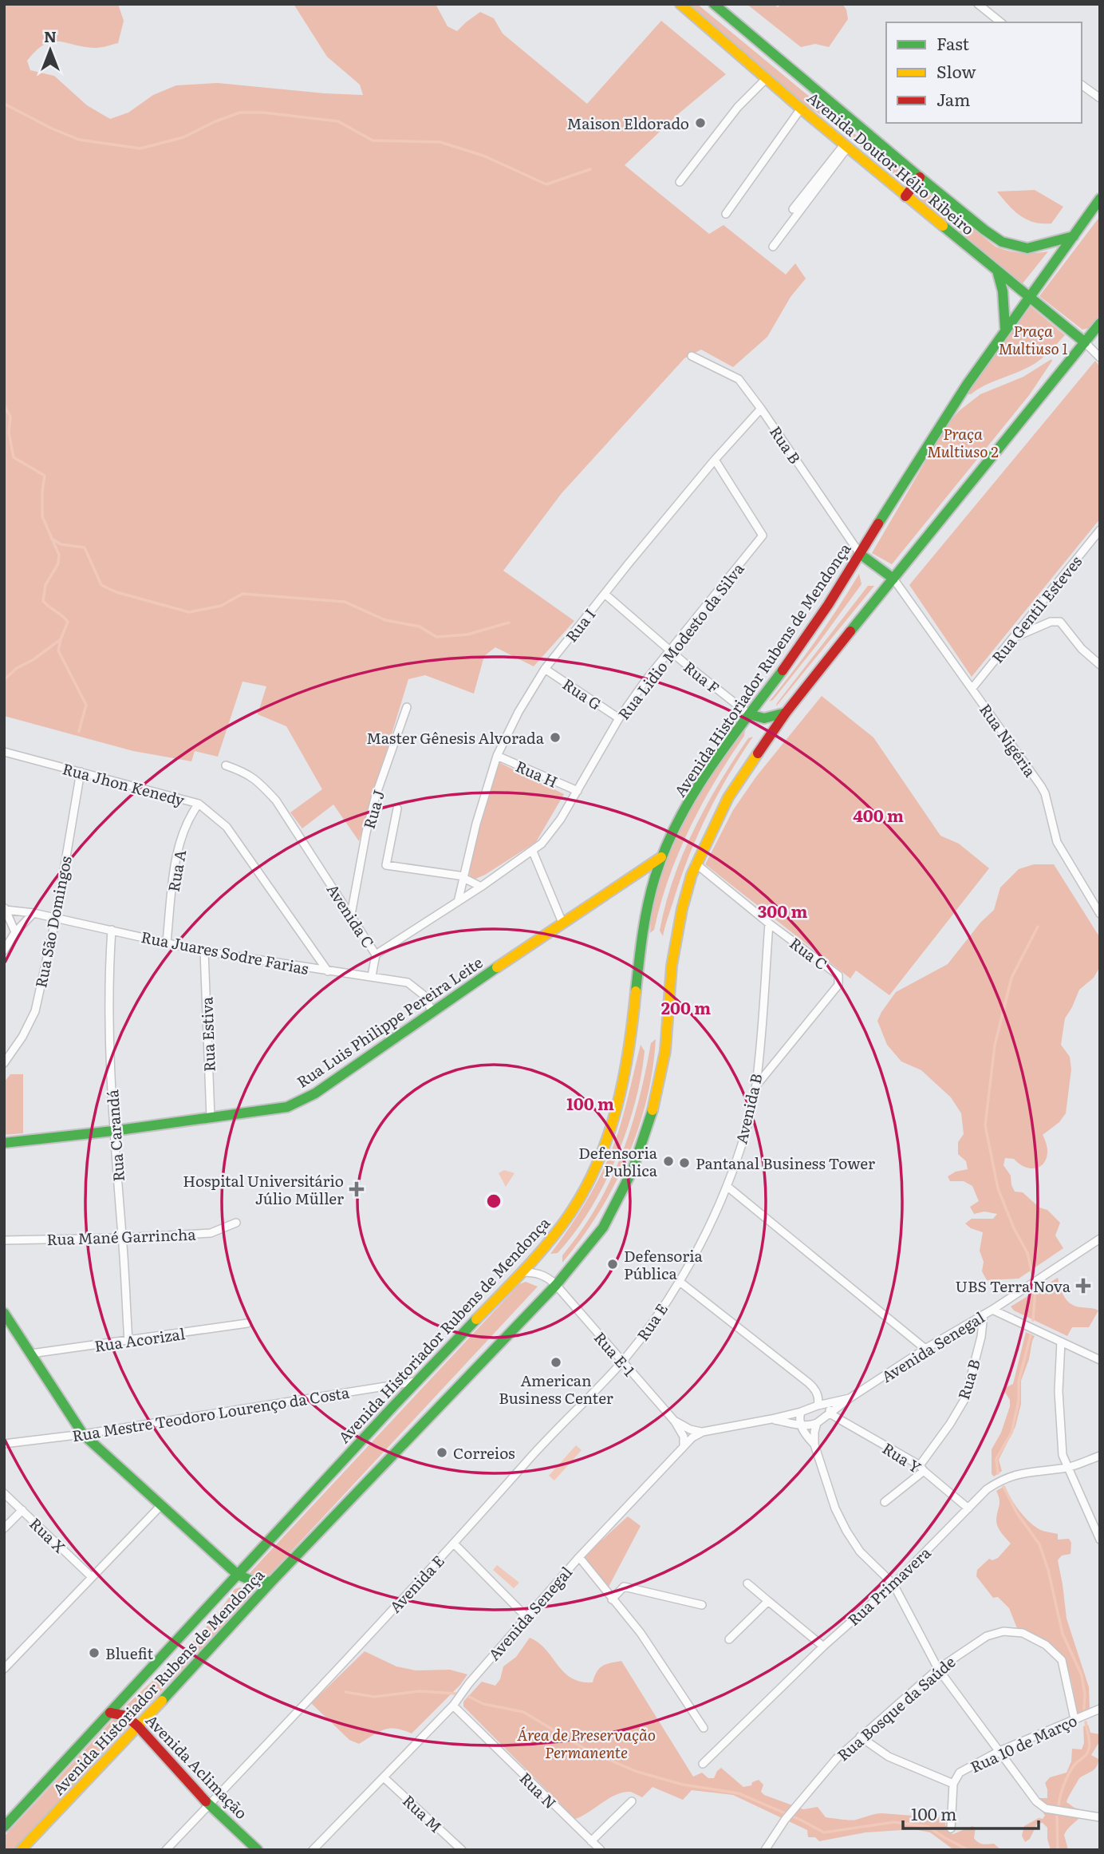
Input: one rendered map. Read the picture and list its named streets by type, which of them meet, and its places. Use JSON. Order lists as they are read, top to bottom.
{
  "streets": {
    "main road": [
      "Avenida Doutor Hélio Ribeiro",
      "Avenida Historiador Rubens de Mendonça",
      "Rua Luis Philippe Pereira Leite",
      "Avenida Aclimação"
    ],
    "street": [
      "Rua B",
      "Rua Gentil Esteves",
      "Rua I",
      "Rua Lidio Modesto da Silva",
      "Rua F",
      "Rua G",
      "Rua Nigéria",
      "Rua H",
      "Rua Jhon Kenedy",
      "Rua J",
      "Rua A",
      "Avenida C",
      "Rua São Domingos",
      "Rua Juares Sodre Farias",
      "Rua C",
      "Rua Estiva",
      "Avenida B",
      "Rua Carandá",
      "Rua Mané Garrincha",
      "Rua E",
      "Rua Acorizal",
      "Avenida Senegal",
      "Rua E-1",
      "Rua Mestre Teodoro Lourenço da Costa",
      "Rua Y",
      "Rua X",
      "Avenida E",
      "Rua Primavera",
      "Rua Bosque da Saúde",
      "Rua 10 de Março",
      "Rua N",
      "Rua M"
    ]
  },
  "crossings": [
    ["Avenida Doutor Hélio Ribeiro", "Avenida Historiador Rubens de Mendonça"],
    ["Rua B", "Rua I"],
    ["Rua B", "Avenida Historiador Rubens de Mendonça"],
    ["Rua B", "Avenida Senegal"],
    ["Rua B", "Rua Y"],
    ["Rua Gentil Esteves", "Rua Nigéria"],
    ["Rua I", "Rua Lidio Modesto da Silva"],
    ["Rua I", "Rua F"],
    ["Rua I", "Rua G"],
    ["Rua I", "Rua H"],
    ["Rua I", "Avenida C"],
    ["Rua Lidio Modesto da Silva", "Rua F"],
    ["Rua Lidio Modesto da Silva", "Rua G"],
    ["Rua Lidio Modesto da Silva", "Rua H"],
    ["Rua Lidio Modesto da Silva", "Avenida C"],
    ["Avenida Historiador Rubens de Mendonça", "Rua F"],
    ["Avenida Historiador Rubens de Mendonça", "Rua Nigéria"],
    ["Avenida Historiador Rubens de Mendonça", "Rua C"],
    ["Avenida Historiador Rubens de Mendonça", "Rua Luis Philippe Pereira Leite"],
    ["Avenida Historiador Rubens de Mendonça", "Rua E-1"],
    ["Avenida Historiador Rubens de Mendonça", "Rua Mestre Teodoro Lourenço da Costa"],
    ["Avenida Historiador Rubens de Mendonça", "Avenida Aclimação"],
    ["Rua Jhon Kenedy", "Rua A"],
    ["Rua Jhon Kenedy", "Rua São Domingos"],
    ["Rua Jhon Kenedy", "Rua Juares Sodre Farias"],
    ["Rua J", "Avenida C"],
    ["Rua A", "Rua Juares Sodre Farias"],
    ["Rua São Domingos", "Rua Juares Sodre Farias"],
    ["Rua Juares Sodre Farias", "Rua Luis Philippe Pereira Leite"],
    ["Rua Juares Sodre Farias", "Rua Estiva"],
    ["Rua Juares Sodre Farias", "Rua Carandá"],
    ["Rua C", "Avenida B"],
    ["Rua Luis Philippe Pereira Leite", "Rua Estiva"],
    ["Rua Luis Philippe Pereira Leite", "Rua Carandá"],
    ["Avenida B", "Rua E"],
    ["Rua Carandá", "Rua Mané Garrincha"],
    ["Rua Carandá", "Rua Acorizal"],
    ["Rua E", "Rua E-1"],
    ["Rua E", "Avenida E"],
    ["Avenida Senegal", "Rua E-1"],
    ["Avenida Senegal", "Rua Y"],
    ["Avenida Senegal", "Rua N"],
    ["Avenida Senegal", "Rua M"],
    ["Rua E-1", "Avenida E"],
    ["Rua Y", "Rua Primavera"],
    ["Avenida E", "Avenida Aclimação"],
    ["Rua Bosque da Saúde", "Rua 10 de Março"]
  ],
  "parks": ["Praça Multiuso 1", "Praça Multiuso 2", "Área de Preservação Permanente"],
  "places": {
    "other": [
      "Maison Eldorado",
      "Master Gênesis Alvorada",
      "Defensoria Publica",
      "Pantanal Business Tower",
      "Defensoria Pública",
      "American Business Center",
      "Correios",
      "Bluefit"
    ],
    "health": ["Hospital Universitário Júlio Müller", "UBS Terra Nova"]
  },
  "legend": ["Fast", "Slow", "Jam"],
  "scale_bar": "100 m",
  "north": "top",
  "rings": [
    "400 m",
    "300 m",
    "200 m",
    "100 m"
  ]
}
